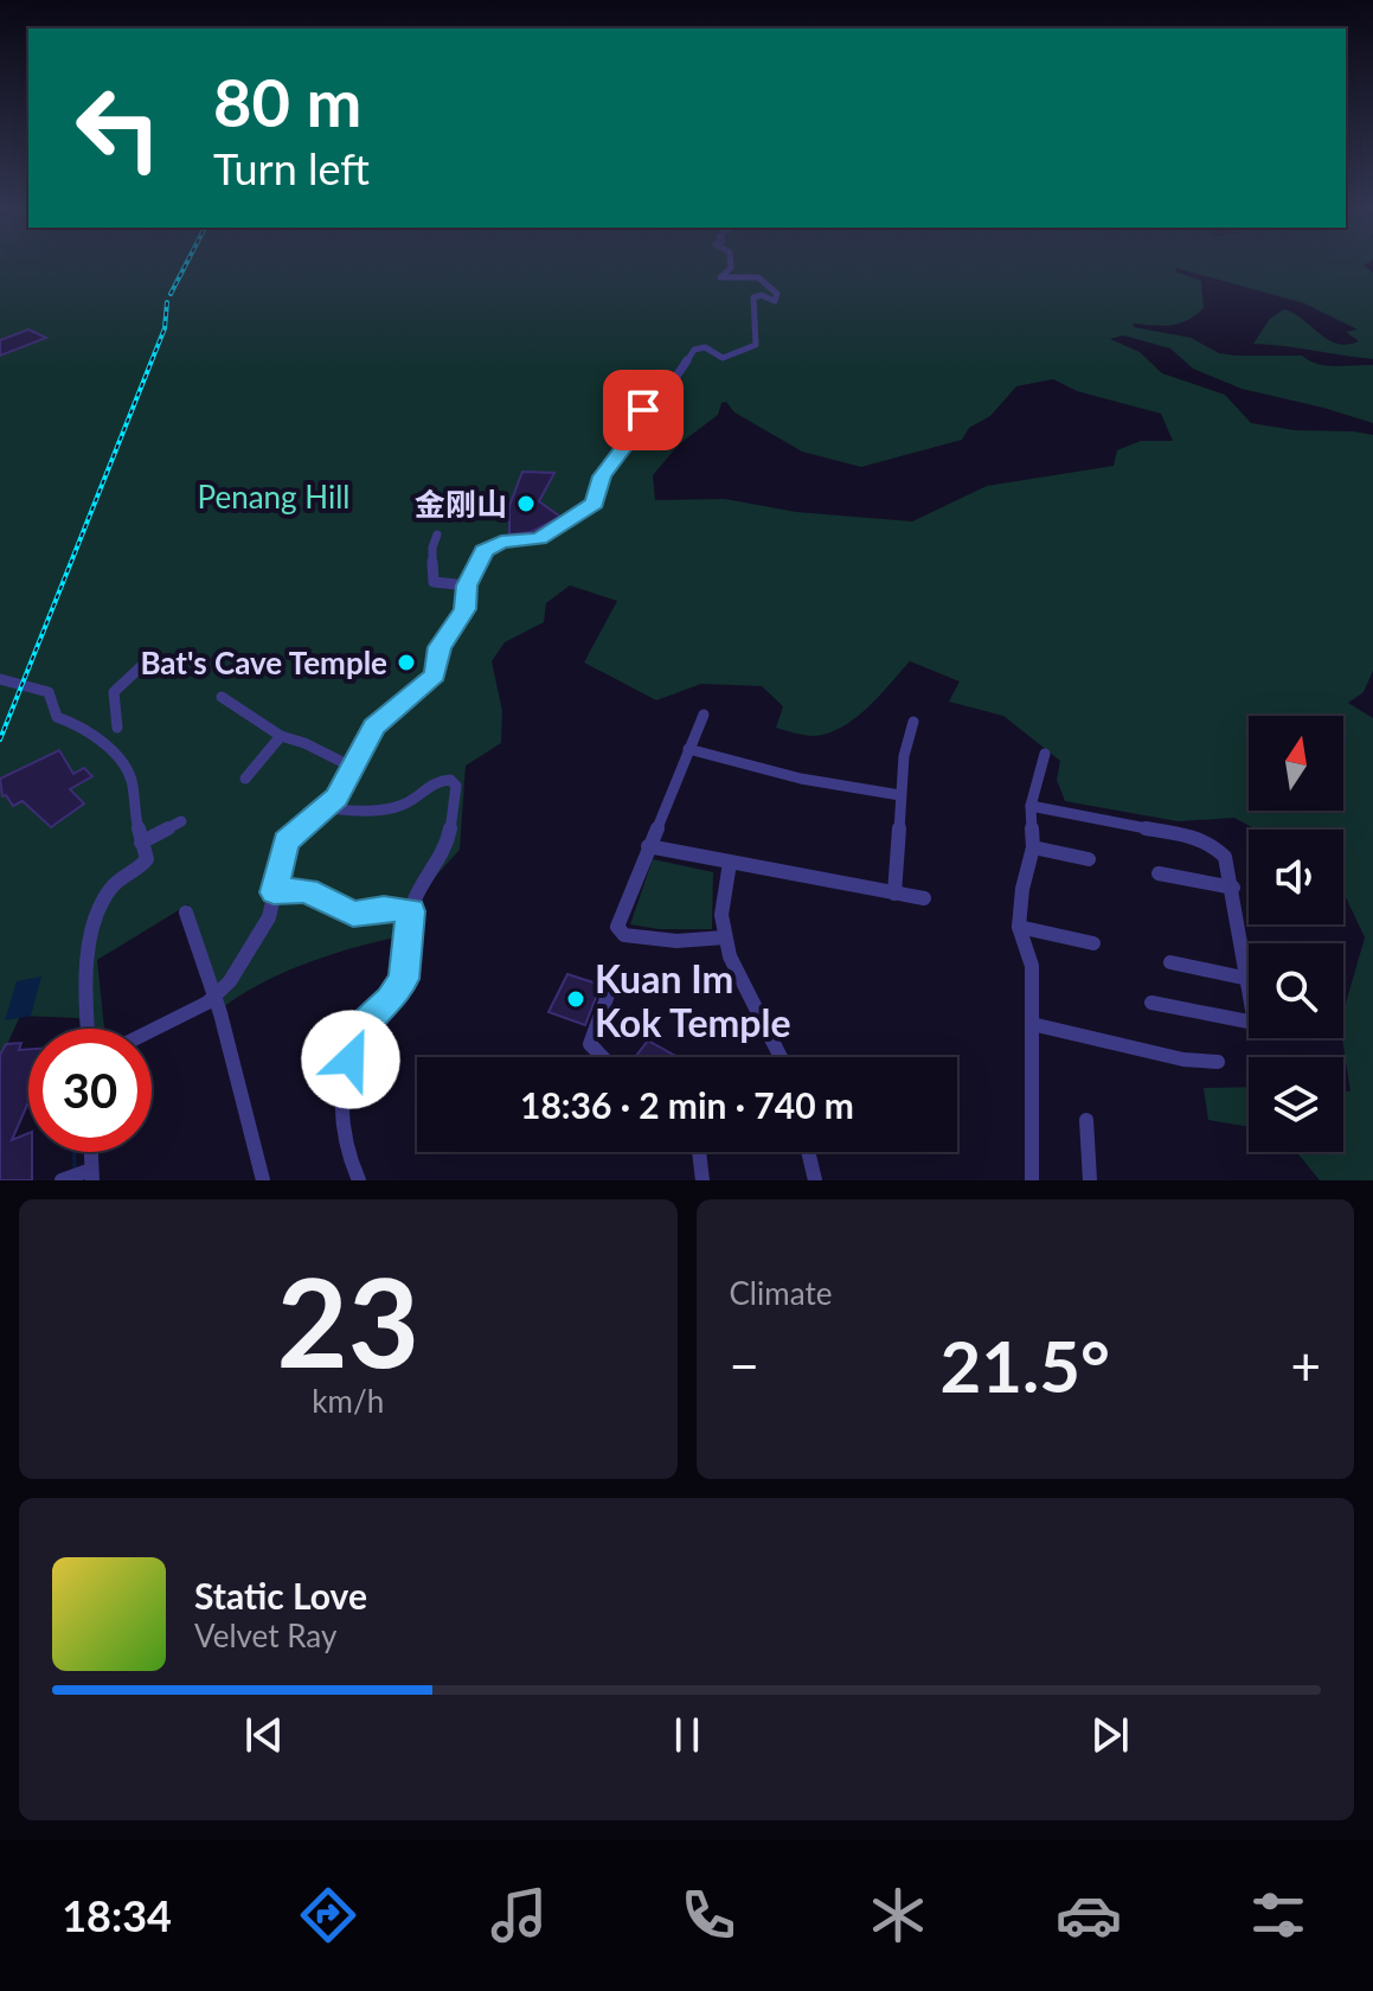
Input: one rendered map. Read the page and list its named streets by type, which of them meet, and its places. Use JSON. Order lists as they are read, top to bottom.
{
  "parks": ["Penang Hill"],
  "places": ["金刚山", "Bat's Cave Temple", "Kuan Im Kok Temple"],
  "north": "top",
  "page": {
    "turn": ["80 m", "Turn left"],
    "limit": "30",
    "trip": "18:36 · 2 min · 740 m",
    "tile": [
      ["23", "km/h"],
      "Climate"
    ],
    "heat": ["−", "21.5°", "+"],
    "song": ["Static Love", "Velvet Ray"],
    "tabs": "18:34"
  }
}
